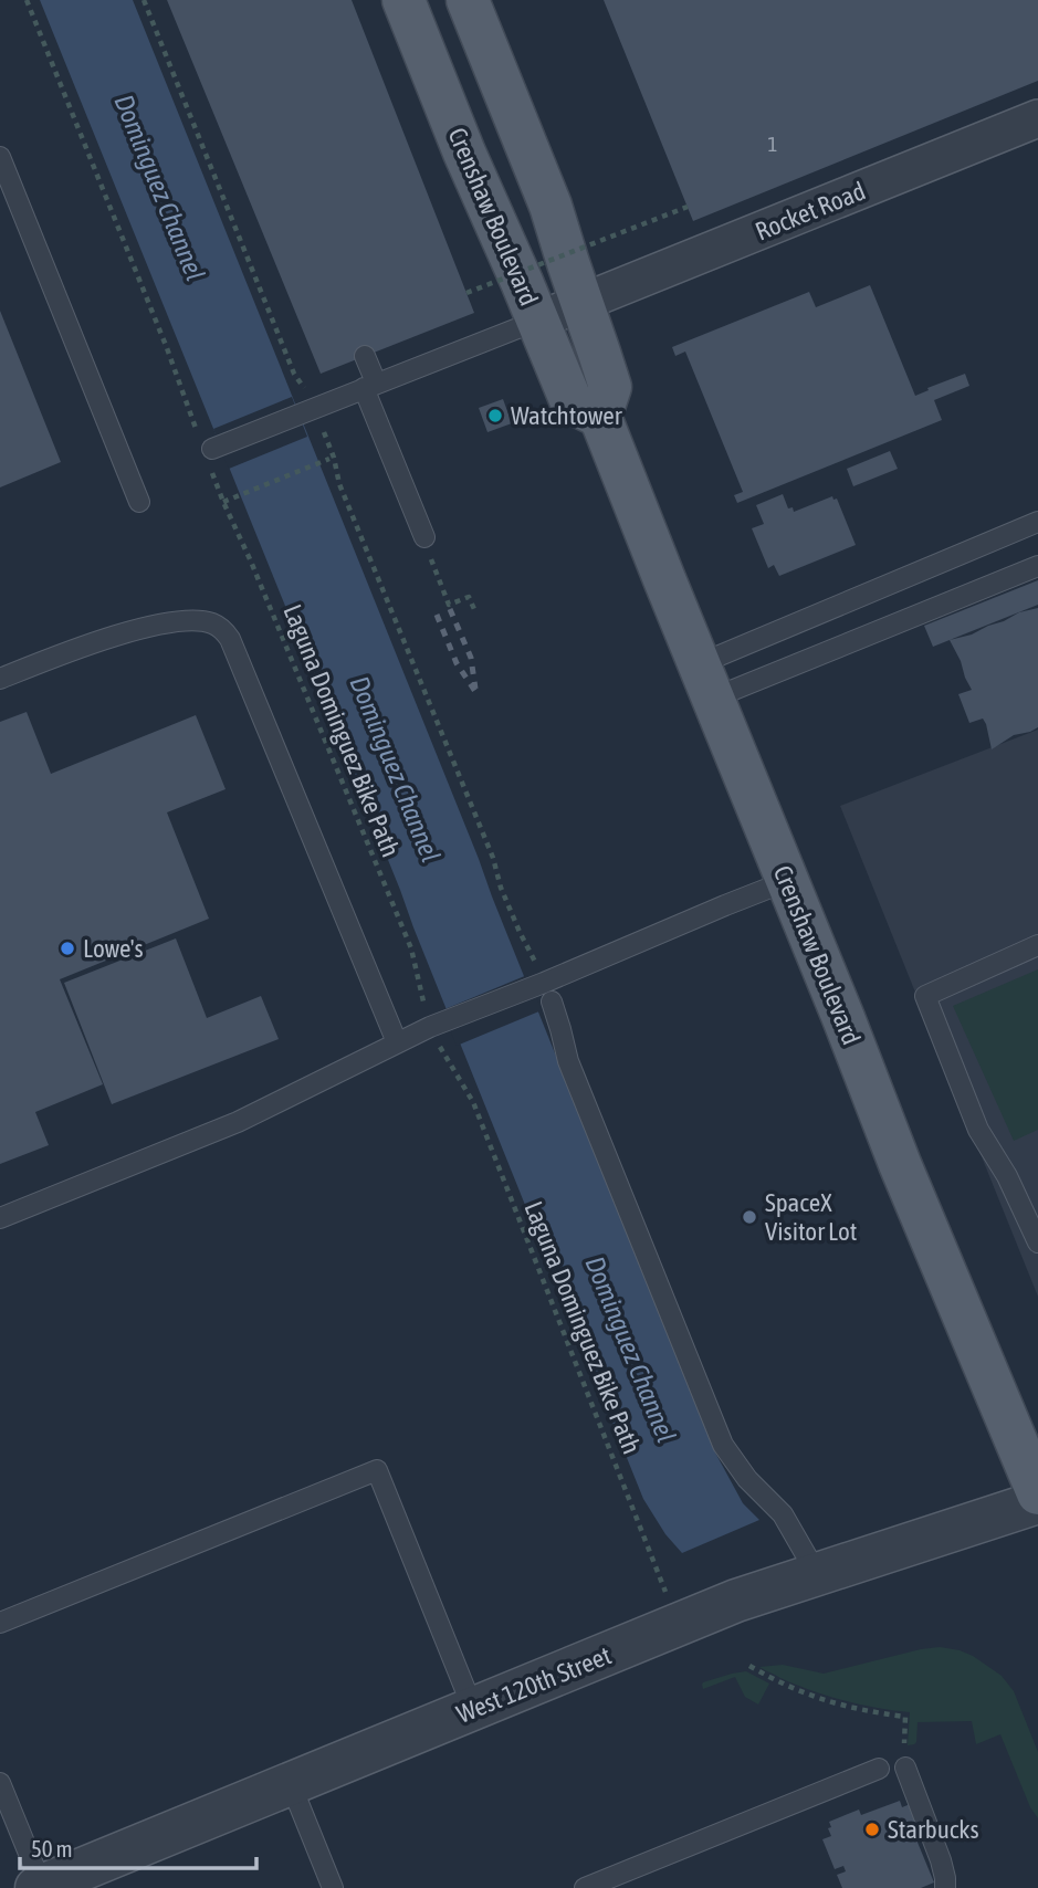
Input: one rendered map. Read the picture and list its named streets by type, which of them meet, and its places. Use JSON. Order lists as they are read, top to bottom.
{
  "streets": {
    "main road": ["Crenshaw Boulevard"],
    "street": ["Rocket Road", "West 120th Street"],
    "path": ["Laguna Dominguez Bike Path"]
  },
  "crossings": [
    ["Rocket Road", "Crenshaw Boulevard"],
    ["Laguna Dominguez Bike Path", "West 120th Street"]
  ],
  "water": ["Dominguez Channel"],
  "places": [
    "Watchtower",
    "Lowe's",
    "SpaceX Visitor Lot",
    "Starbucks"
  ],
  "house_numbers": ["1"],
  "scale_bar": "50 m"
}
